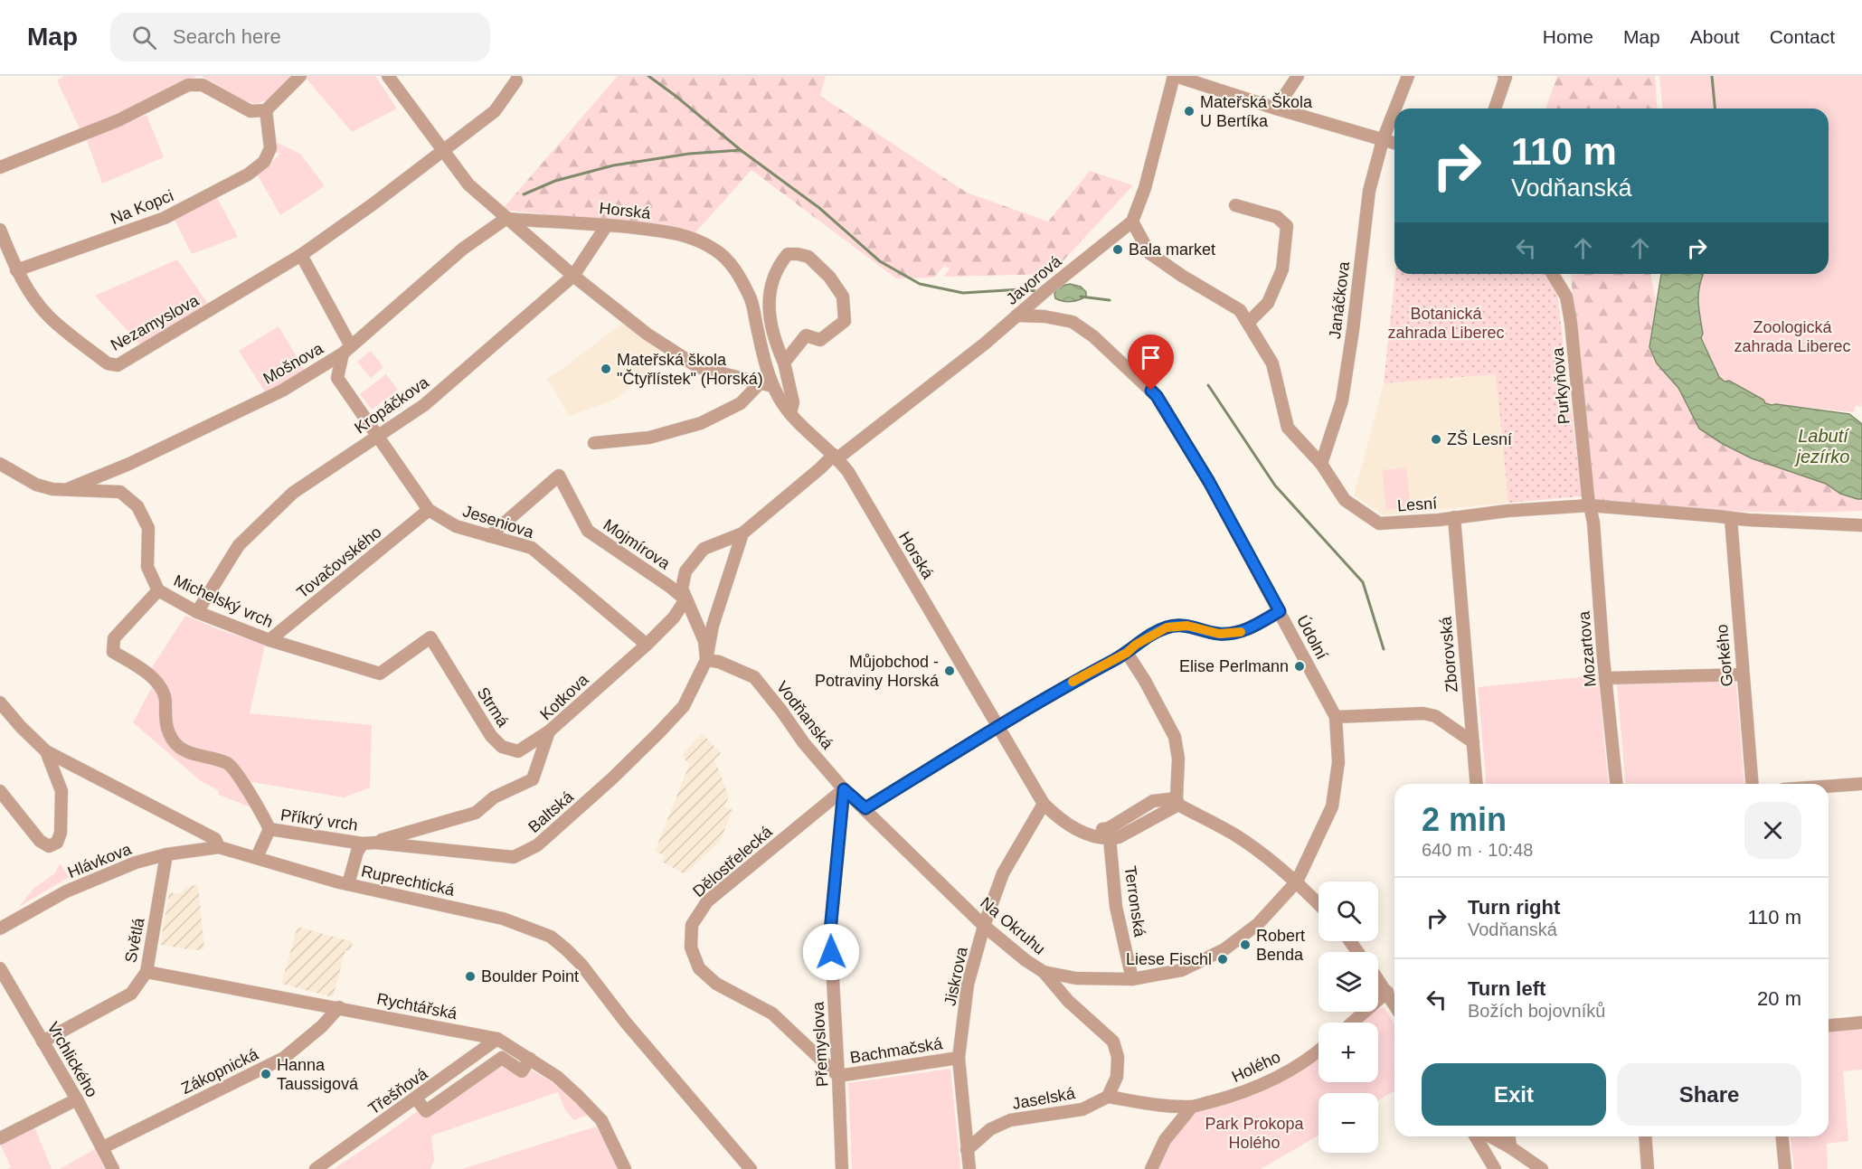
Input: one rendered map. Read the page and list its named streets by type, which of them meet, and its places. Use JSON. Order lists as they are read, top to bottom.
{
  "streets": {
    "street": [
      "Na Kopci",
      "Horská",
      "Javorová",
      "Janáčkova",
      "Nezamyslova",
      "Mošnova",
      "Purkyňova",
      "Kropáčkova",
      "Lesní",
      "Jeseniova",
      "Mojmírova",
      "Tovačovského",
      "Michelský vrch",
      "Údolní",
      "Mozartova",
      "Zborovská",
      "Gorkého",
      "Kotkova",
      "Strmá",
      "Vodňanská",
      "Baltská",
      "Příkrý vrch",
      "Hlávkova",
      "Dělostřelecká",
      "Ruprechtická",
      "Terronská",
      "Na Okruhu",
      "Světlá",
      "Jiskrova",
      "Rychtářská",
      "Přemyslova",
      "Bachmačská",
      "Vrchlického",
      "Holého",
      "Zákopnická",
      "Třešňová",
      "Jaselská"
    ]
  },
  "crossings": [
    ["Na Kopci", "Nezamyslova"],
    ["Horská", "Javorová"],
    ["Horská", "Mošnova"],
    ["Horská", "Kropáčkova"],
    ["Horská", "Terronská"],
    ["Horská", "Jiskrova"],
    ["Javorová", "Lesní"],
    ["Javorová", "Údolní"],
    ["Janáčkova", "Lesní"],
    ["Mošnova", "Jeseniova"],
    ["Purkyňova", "Lesní"],
    ["Purkyňova", "Mozartova"],
    ["Kropáčkova", "Jeseniova"],
    ["Kropáčkova", "Michelský vrch"],
    ["Lesní", "Mozartova"],
    ["Lesní", "Zborovská"],
    ["Lesní", "Gorkého"],
    ["Jeseniova", "Mojmírova"],
    ["Jeseniova", "Tovačovského"],
    ["Jeseniova", "Kotkova"],
    ["Mojmírova", "Kotkova"],
    ["Tovačovského", "Michelský vrch"],
    ["Michelský vrch", "Strmá"],
    ["Michelský vrch", "Příkrý vrch"],
    ["Údolní", "Na Okruhu"],
    ["Kotkova", "Strmá"],
    ["Kotkova", "Baltská"],
    ["Kotkova", "Příkrý vrch"],
    ["Vodňanská", "Baltská"],
    ["Vodňanská", "Dělostřelecká"],
    ["Vodňanská", "Na Okruhu"],
    ["Vodňanská", "Přemyslova"],
    ["Baltská", "Příkrý vrch"],
    ["Příkrý vrch", "Ruprechtická"],
    ["Hlávkova", "Ruprechtická"],
    ["Hlávkova", "Světlá"],
    ["Dělostřelecká", "Přemyslova"],
    ["Dělostřelecká", "Bachmačská"],
    ["Terronská", "Na Okruhu"],
    ["Terronská", "Jiskrova"],
    ["Na Okruhu", "Jiskrova"],
    ["Světlá", "Rychtářská"],
    ["Světlá", "Vrchlického"],
    ["Jiskrova", "Bachmačská"],
    ["Jiskrova", "Jaselská"],
    ["Rychtářská", "Zákopnická"],
    ["Rychtářská", "Třešňová"],
    ["Přemyslova", "Bachmačská"],
    ["Vrchlického", "Zákopnická"],
    ["Holého", "Jaselská"]
  ],
  "water": ["Labutí jezírko"],
  "parks": ["Botanická zahrada Liberec", "Zoologická zahrada Liberec", "Park Prokopa Holého"],
  "places": [
    "Mateřská Škola U Bertíka",
    "Bala market",
    "Mateřská škola \"Čtyřlístek\" (Horská)",
    "ZŠ Lesní",
    "Elise Perlmann",
    "Můjobchod - Potraviny Horská",
    "Robert Benda",
    "Liese Fischl",
    "Boulder Point",
    "Hanna Taussigová"
  ],
  "page": {
    "header": "Map",
    "search": "Search here",
    "nav": [
      "Home",
      "Map",
      "About",
      "Contact"
    ],
    "turn": ["110 m", "Vodňanská"],
    "heading": ["2 min", "640 m · 10:48"],
    "list": [
      {
        "name": "Turn right",
        "note": "Vodňanská",
        "value": "110 m"
      },
      {
        "name": "Turn left",
        "note": "Božích bojovníků",
        "value": "20 m"
      }
    ],
    "map_buttons": ["+", "−"],
    "buttons": ["Exit", "Share"]
  }
}
